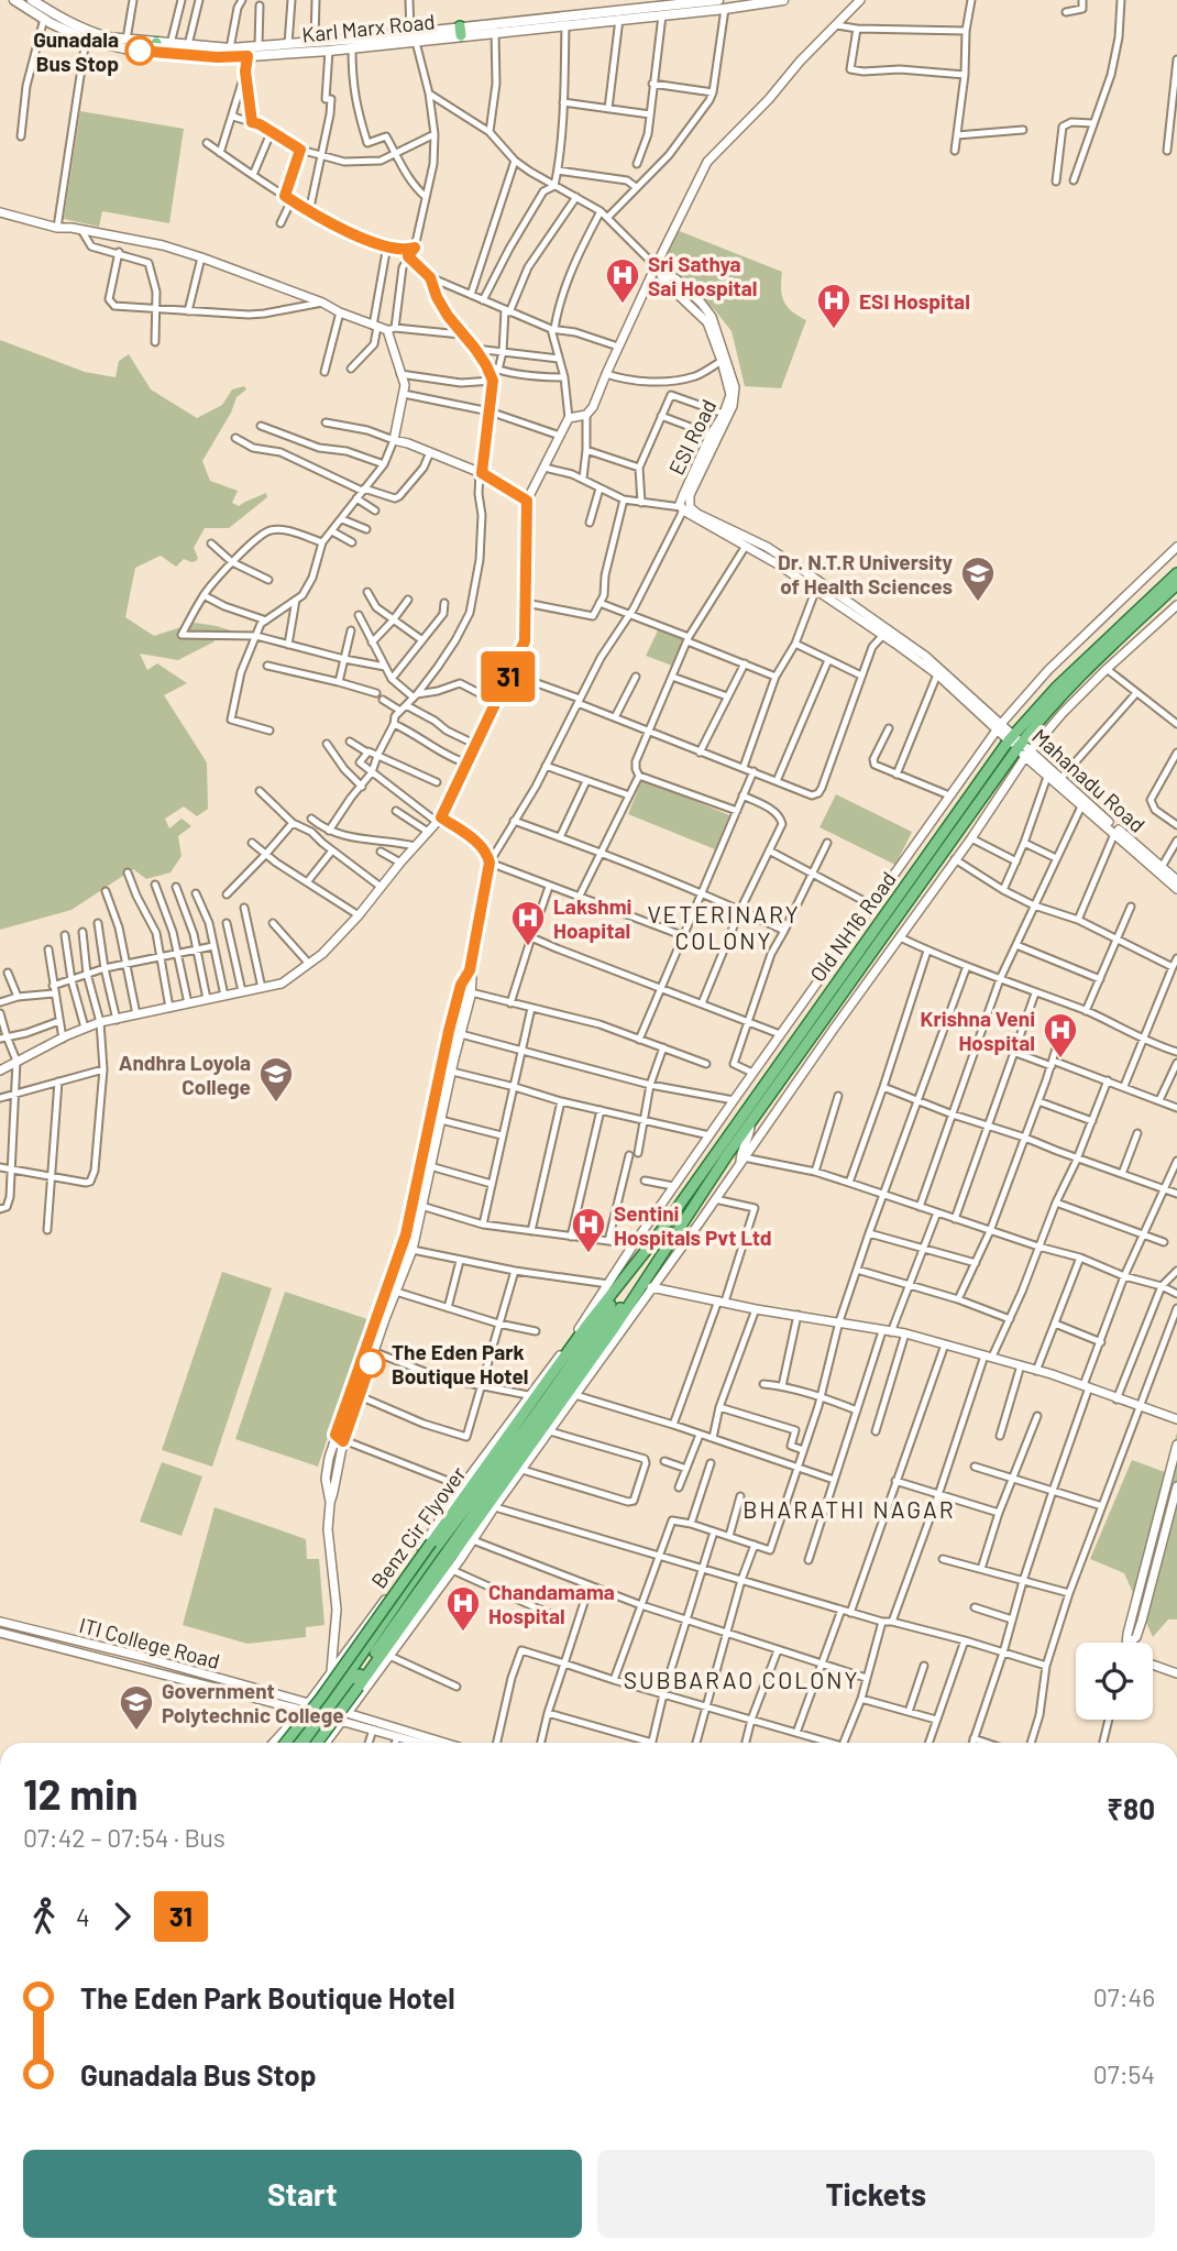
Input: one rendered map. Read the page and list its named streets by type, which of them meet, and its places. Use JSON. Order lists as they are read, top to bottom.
{
  "streets": {
    "main road": ["Karl Marx Road", "Old NH16 Road", "Benz Cir Flyover"],
    "street": ["ESI Road", "Mahanadu Road", "ITI College Road"]
  },
  "crossings": [
    ["ESI Road", "Mahanadu Road"],
    ["ESI Road", "Old NH16 Road"],
    ["Mahanadu Road", "Old NH16 Road"],
    ["Old NH16 Road", "Benz Cir Flyover"]
  ],
  "districts": ["VETERINARY COLONY", "BHARATHI NAGAR", "SUBBARAO COLONY"],
  "places": {
    "other": ["Gunadala Bus Stop", "The Eden Park Boutique Hotel"],
    "hospital": [
      "Sri Sathya Sai Hospital",
      "ESI Hospital",
      "Lakshmi Hoapital",
      "Krishna Veni Hospital",
      "Sentini Hospitals Pvt Ltd",
      "Chandamama Hospital"
    ],
    "school or university": ["Dr. N.T.R University of Health Sciences", "Andhra Loyola College", "Government Polytechnic College"]
  },
  "lines": ["bus line 31"],
  "page": {
    "on_map": "31",
    "heading": ["12 min", "07:42 – 07:54 · Bus", "₹80"],
    "legs": ["4", "31"],
    "list": [
      {
        "name": "The Eden Park Boutique Hotel",
        "value": "07:46"
      },
      {
        "name": "Gunadala Bus Stop",
        "value": "07:54"
      }
    ],
    "buttons": ["Start", "Tickets"]
  }
}
